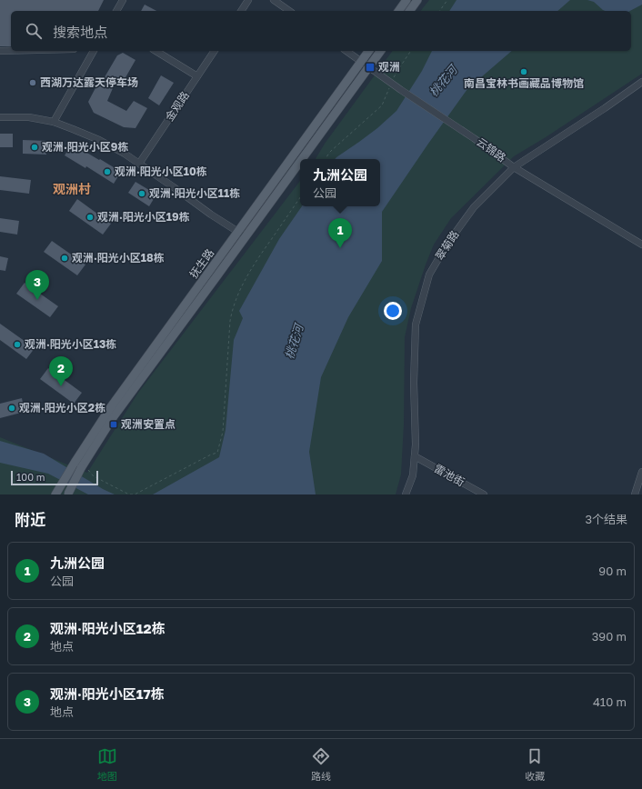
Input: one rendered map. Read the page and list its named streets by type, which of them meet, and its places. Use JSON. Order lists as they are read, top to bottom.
{
  "streets": {
    "main road": ["抚生路"],
    "street": [
      "金观路",
      "云锦路",
      "翠菊路",
      "雷池街"
    ]
  },
  "crossings": [
    ["云锦路", "翠菊路"],
    ["云锦路", "抚生路"],
    ["翠菊路", "雷池街"]
  ],
  "districts": ["观洲村"],
  "water": ["桃花河"],
  "places": {
    "transit": ["观洲", "观洲安置点"],
    "other": [
      "南昌宝林书画藏品博物馆",
      "西湖万达露天停车场",
      "观洲·阳光小区9栋",
      "观洲·阳光小区10栋",
      "观洲·阳光小区11栋",
      "观洲·阳光小区19栋",
      "观洲·阳光小区18栋",
      "观洲·阳光小区13栋",
      "观洲·阳光小区2栋"
    ]
  },
  "scale_bar": "100 m",
  "page": {
    "search": "搜索地点",
    "popup": ["九洲公园", "公园"],
    "pins": ["1", "3", "2"],
    "scale": "100 m",
    "heading": ["附近", "3个结果"],
    "list": [
      {
        "mark": "1",
        "name": "九洲公园",
        "note": "公园",
        "value": "90 m"
      },
      {
        "mark": "2",
        "name": "观洲·阳光小区12栋",
        "note": "地点",
        "value": "390 m"
      },
      {
        "mark": "3",
        "name": "观洲·阳光小区17栋",
        "note": "地点",
        "value": "410 m"
      }
    ],
    "nav": ["地图", "路线", "收藏"]
  }
}
